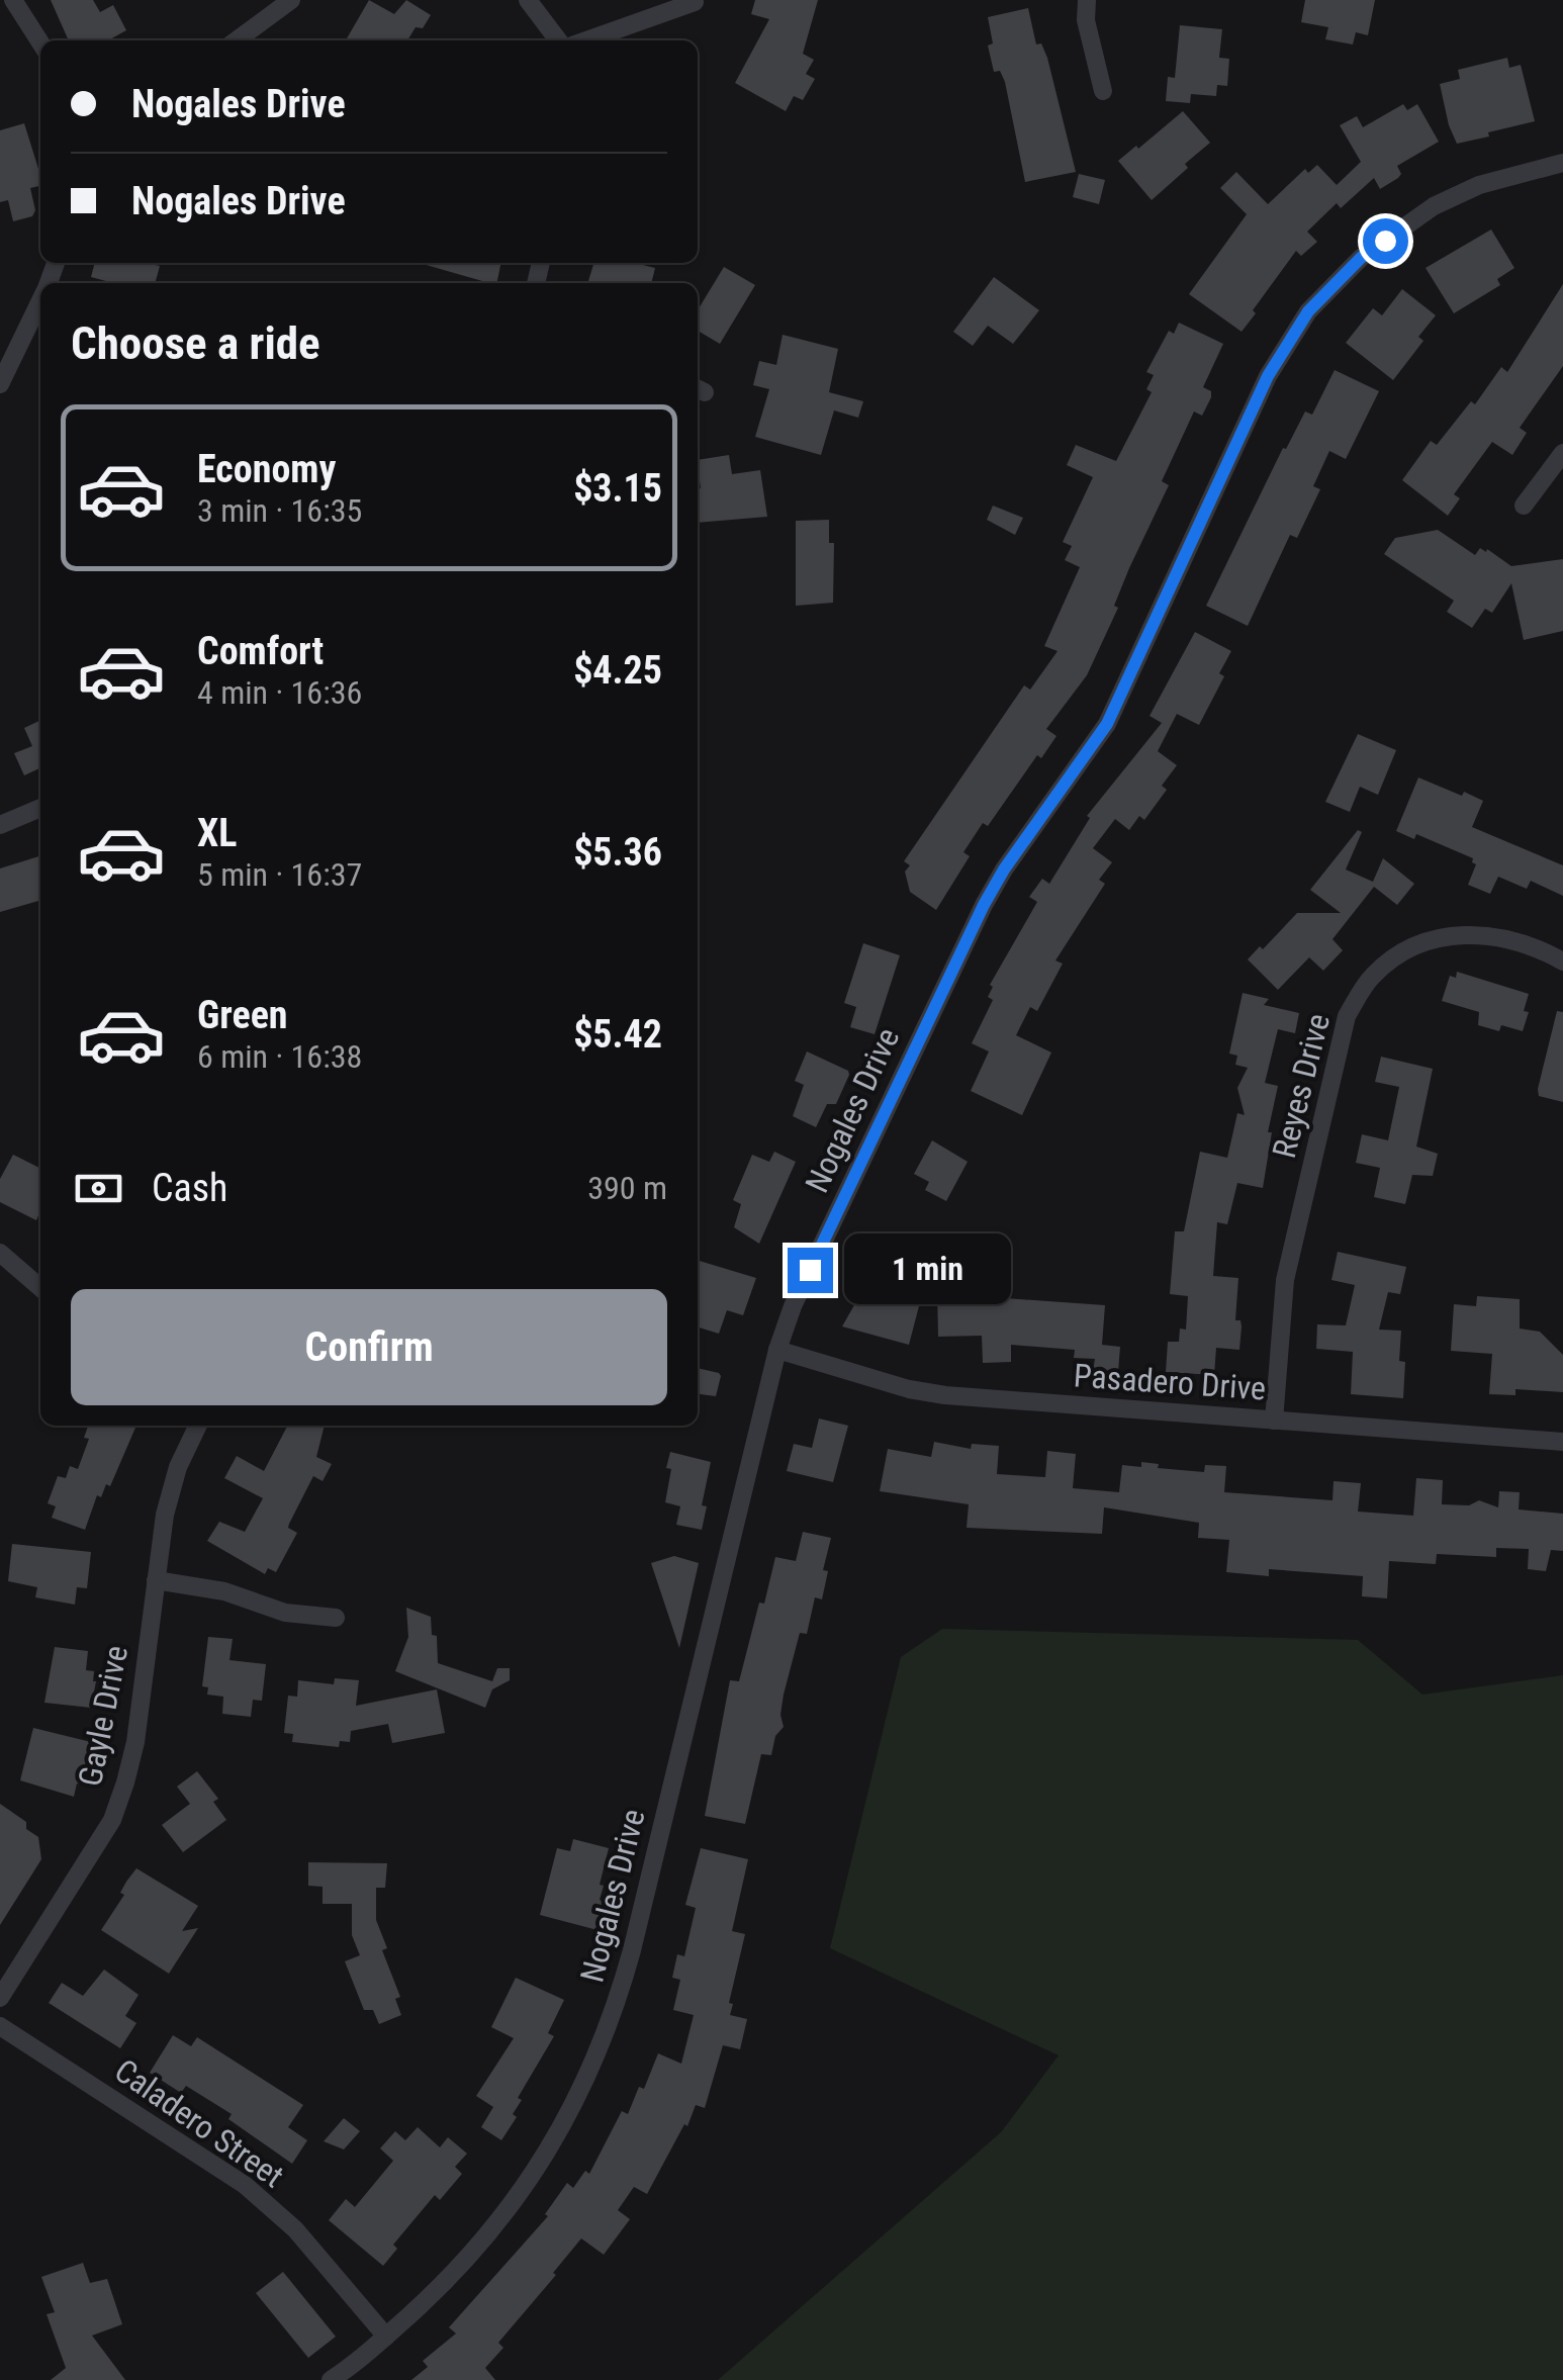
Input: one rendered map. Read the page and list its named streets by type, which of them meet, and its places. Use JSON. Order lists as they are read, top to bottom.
{
  "streets": {
    "street": [
      "Reyes Drive",
      "Nogales Drive",
      "Pasadero Drive",
      "Gayle Drive",
      "Caladero Street"
    ]
  },
  "crossings": [
    ["Reyes Drive", "Pasadero Drive"],
    ["Nogales Drive", "Pasadero Drive"],
    ["Nogales Drive", "Caladero Street"]
  ],
  "page": {
    "banner": ["Nogales Drive", "Nogales Drive"],
    "heading": "Choose a ride",
    "list": [
      {
        "name": "Economy",
        "note": "3 min · 16:35",
        "value": "$3.15"
      },
      {
        "name": "Comfort",
        "note": "4 min · 16:36",
        "value": "$4.25"
      },
      {
        "name": "XL",
        "note": "5 min · 16:37",
        "value": "$5.36"
      },
      {
        "name": "Green",
        "note": "6 min · 16:38",
        "value": "$5.42"
      }
    ],
    "pay": ["Cash", "390 m"],
    "bubble": "1 min",
    "buttons": "Confirm"
  }
}
